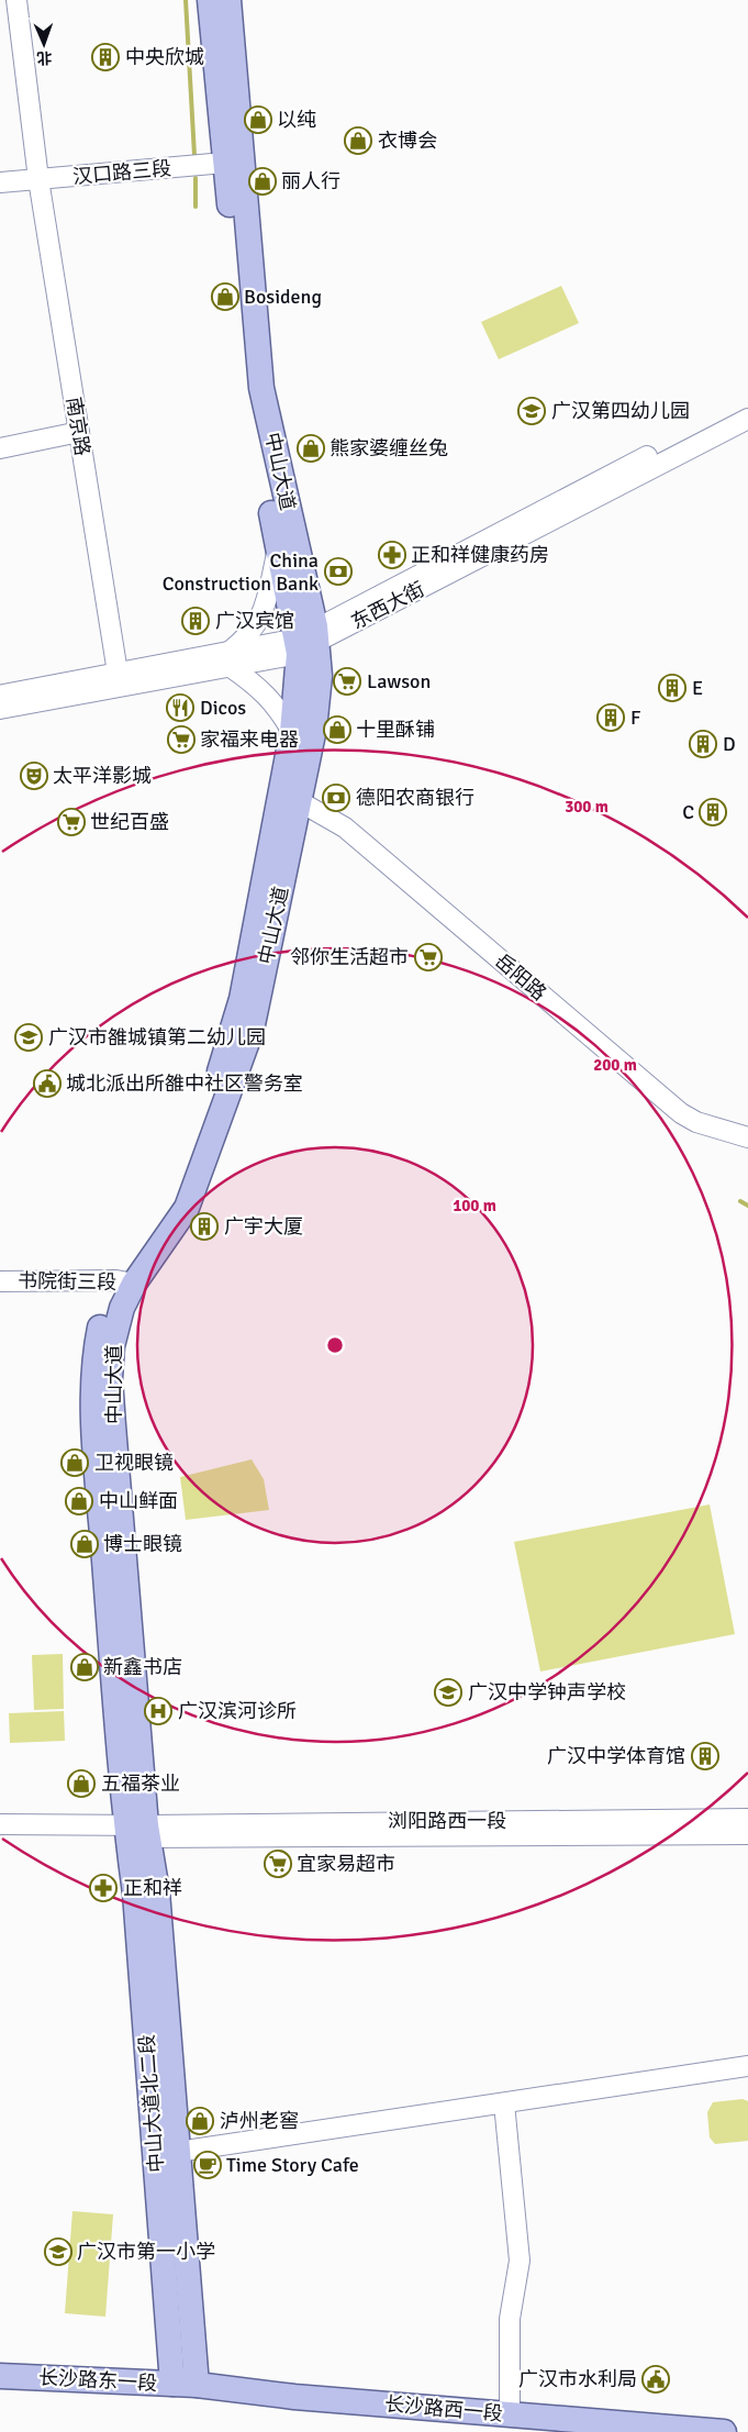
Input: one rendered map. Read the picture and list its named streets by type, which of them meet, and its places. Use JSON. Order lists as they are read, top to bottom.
{
  "streets": {
    "main road": [
      "中山大道",
      "中山大道北二段",
      "长沙路东一段",
      "长沙路西一段"
    ],
    "street": [
      "汉口路三段",
      "南京路",
      "东西大街",
      "岳阳路",
      "书院街三段",
      "浏阳路西一段"
    ]
  },
  "crossings": [
    ["汉口路三段", "南京路"],
    ["汉口路三段", "中山大道"],
    ["南京路", "东西大街"],
    ["中山大道", "东西大街"],
    ["中山大道", "岳阳路"],
    ["中山大道", "书院街三段"],
    ["中山大道", "浏阳路西一段"],
    ["中山大道", "中山大道北二段"],
    ["浏阳路西一段", "中山大道北二段"],
    ["中山大道北二段", "长沙路东一段"],
    ["中山大道北二段", "长沙路西一段"],
    ["长沙路东一段", "长沙路西一段"]
  ],
  "places": {
    "building": [
      "中央欣城",
      "广汉宾馆",
      "E",
      "F",
      "D",
      "C",
      "广宇大厦",
      "广汉中学体育馆"
    ],
    "shop": [
      "以纯",
      "衣博会",
      "丽人行",
      "Bosideng",
      "熊家婆缠丝兔",
      "十里酥铺",
      "卫视眼镜",
      "中山鲜面",
      "博士眼镜",
      "新鑫书店",
      "五福茶业",
      "泸州老窖"
    ],
    "school or university": [
      "广汉第四幼儿园",
      "广汉市雒城镇第二幼儿园",
      "广汉中学钟声学校",
      "广汉市第一小学"
    ],
    "pharmacy": ["正和祥健康药房", "正和祥"],
    "bank": ["China Construction Bank", "德阳农商银行"],
    "supermarket": [
      "Lawson",
      "家福来电器",
      "世纪百盛",
      "邻你生活超市",
      "宜家易超市"
    ],
    "restaurant": ["Dicos"],
    "theatre": ["太平洋影城"],
    "public building": ["城北派出所雒中社区警务室", "广汉市水利局"],
    "hospital": ["广汉滨河诊所"],
    "cafe": ["Time Story Cafe"]
  },
  "north": "bottom",
  "rings": ["300 m", "200 m", "100 m"]
}
